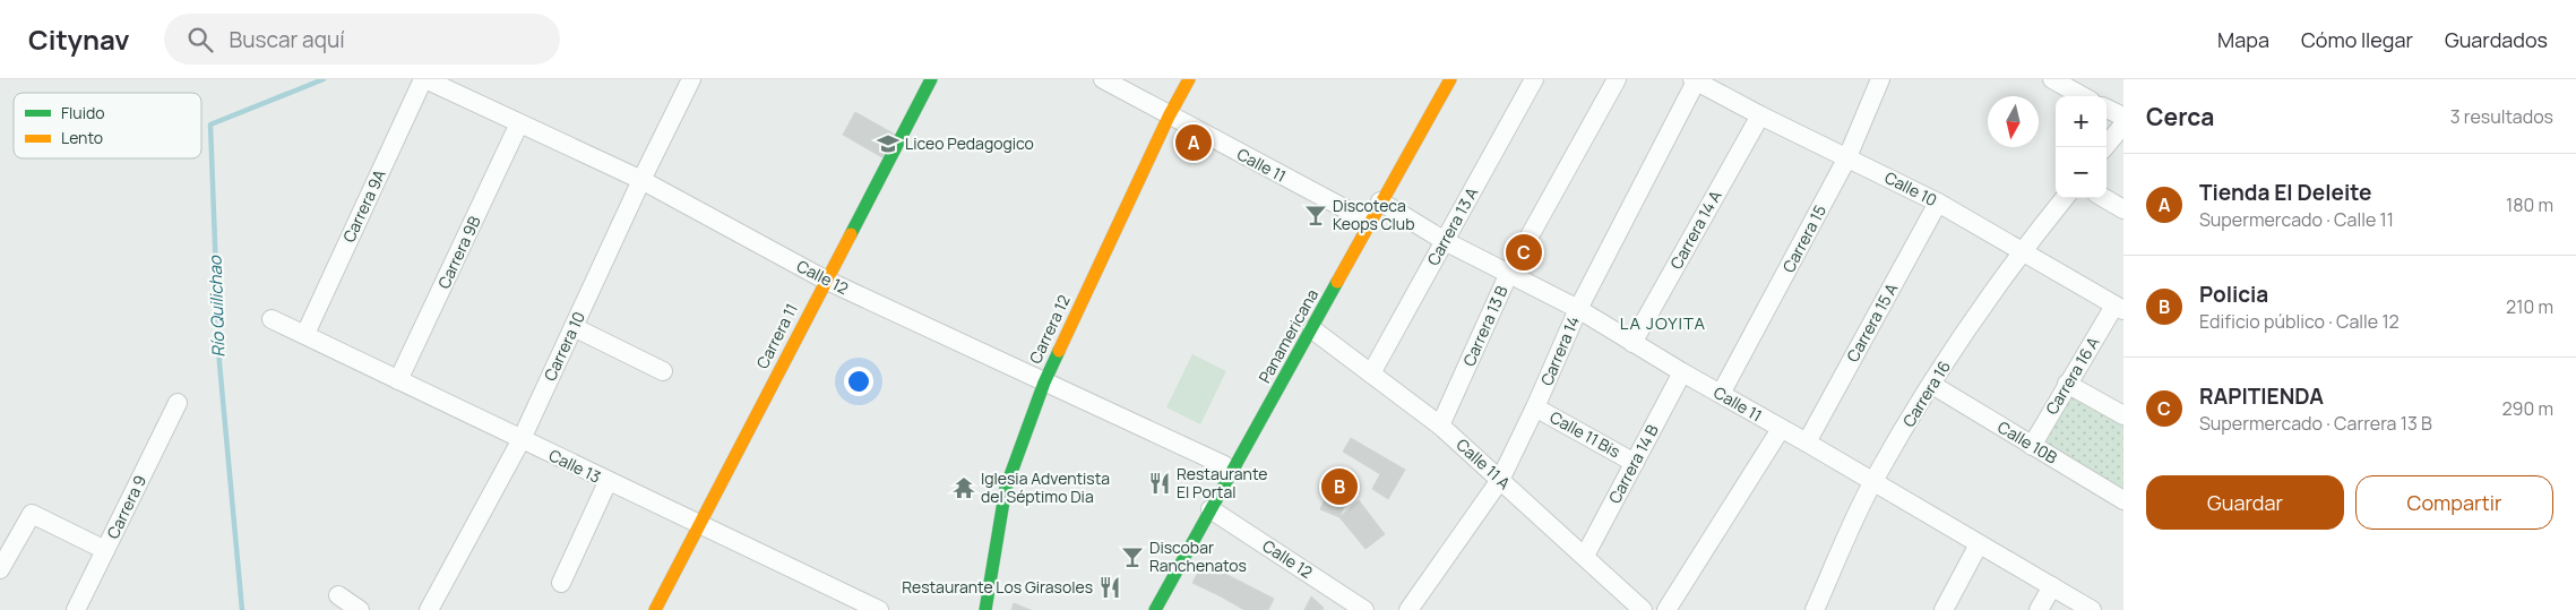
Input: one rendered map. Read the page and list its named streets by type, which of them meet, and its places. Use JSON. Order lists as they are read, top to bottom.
{
  "streets": {
    "main road": ["Carrera 12", "Carrera 11", "Panamericana"],
    "street": [
      "Calle 11",
      "Calle 10",
      "Carrera 9A",
      "Carrera 13 A",
      "Carrera 14 A",
      "Carrera 15",
      "Carrera 9B",
      "Calle 12",
      "Carrera 15 A",
      "Carrera 13 B",
      "Carrera 10",
      "Carrera 14",
      "Carrera 16 A",
      "Carrera 16",
      "Calle 11 Bis",
      "Calle 10B",
      "Calle 11 A",
      "Carrera 14 B",
      "Calle 13",
      "Carrera 9"
    ]
  },
  "crossings": [
    ["Calle 11", "Carrera 13 A"],
    ["Calle 11", "Carrera 14 A"],
    ["Calle 11", "Carrera 15"],
    ["Calle 11", "Carrera 15 A"],
    ["Calle 11", "Carrera 13 B"],
    ["Calle 11", "Carrera 12"],
    ["Calle 11", "Panamericana"],
    ["Calle 11", "Carrera 14"],
    ["Calle 11", "Carrera 16"],
    ["Calle 11", "Carrera 14 B"],
    ["Calle 10", "Carrera 14 A"],
    ["Calle 10", "Carrera 15"],
    ["Calle 10", "Carrera 15 A"],
    ["Calle 10", "Carrera 14"],
    ["Calle 10", "Carrera 16 A"],
    ["Calle 10", "Carrera 16"],
    ["Carrera 9A", "Calle 12"],
    ["Carrera 9A", "Calle 13"],
    ["Carrera 13 A", "Calle 11 A"],
    ["Carrera 9B", "Calle 12"],
    ["Carrera 9B", "Calle 13"],
    ["Calle 12", "Carrera 12"],
    ["Calle 12", "Carrera 11"],
    ["Calle 12", "Panamericana"],
    ["Calle 12", "Carrera 10"],
    ["Carrera 13 B", "Calle 11 A"],
    ["Carrera 11", "Calle 13"],
    ["Panamericana", "Calle 11 A"],
    ["Carrera 10", "Calle 13"],
    ["Carrera 14", "Calle 11 Bis"],
    ["Carrera 14", "Calle 11 A"],
    ["Carrera 16 A", "Calle 10B"],
    ["Carrera 16", "Calle 10B"],
    ["Calle 11 Bis", "Carrera 14 B"],
    ["Calle 11 A", "Carrera 14 B"]
  ],
  "districts": ["LA JOYITA"],
  "water": ["Río Quilichao"],
  "places": {
    "school or university": ["Liceo Pedagogico"],
    "bar": ["Discoteca Keops Club", "Discobar Ranchenatos"],
    "restaurant": ["Restaurante El Portal", "Restaurante Los Girasoles"],
    "temple": ["Iglesia Adventista del Séptimo Dia"]
  },
  "legend": ["Fluido", "Lento"],
  "north": "bottom",
  "page": {
    "header": "Citynav",
    "search": "Buscar aquí",
    "nav": ["Mapa", "Cómo llegar", "Guardados"],
    "heading": ["Cerca", "3 resultados"],
    "map_buttons": ["+", "−"],
    "pins": ["A", "C", "B"],
    "list": [
      {
        "mark": "A",
        "name": "Tienda El Deleite",
        "note": "Supermercado · Calle 11",
        "value": "180 m"
      },
      {
        "mark": "B",
        "name": "Policia",
        "note": "Edificio público · Calle 12",
        "value": "210 m"
      },
      {
        "mark": "C",
        "name": "RAPITIENDA",
        "note": "Supermercado · Carrera 13 B",
        "value": "290 m"
      }
    ],
    "buttons": ["Guardar", "Compartir"]
  }
}
